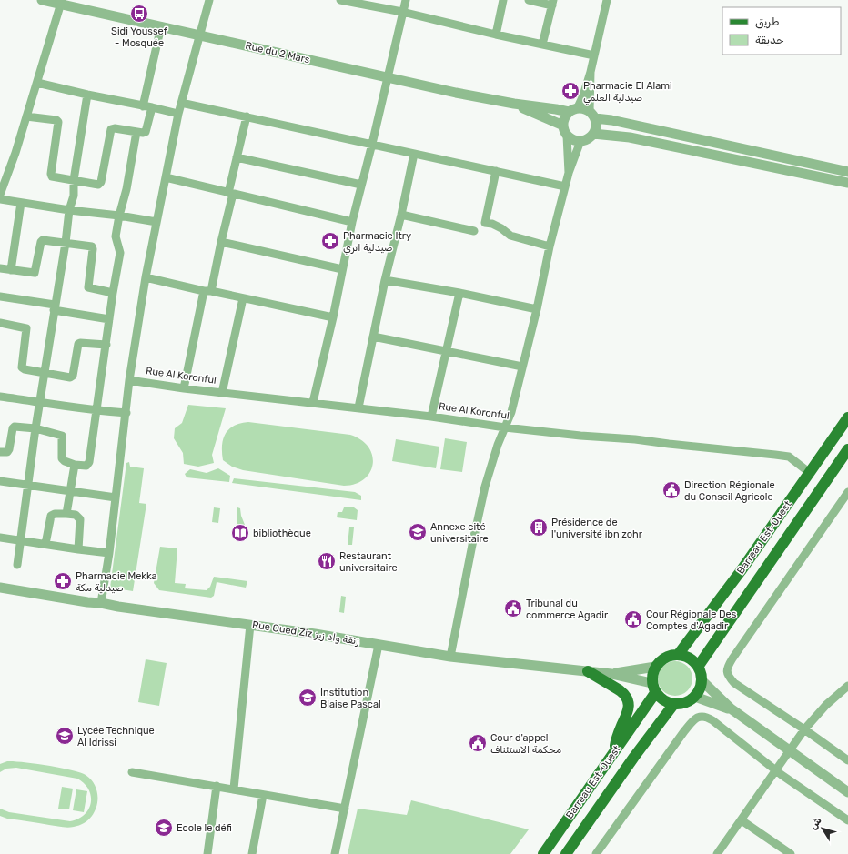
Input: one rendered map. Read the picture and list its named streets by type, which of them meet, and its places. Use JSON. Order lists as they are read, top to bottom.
{
  "streets": {
    "main road": ["Barreau Est-Ouest"],
    "street": ["Rue du 2 Mars", "Rue Al Koronful", "Rue Oued Ziz زنقة واد زيز"]
  },
  "crossings": [
    ["Rue Al Koronful", "Barreau Est-Ouest"],
    ["Barreau Est-Ouest", "Rue Oued Ziz زنقة واد زيز"]
  ],
  "places": {
    "bus stop": ["Sidi Youssef - Mosquée"],
    "pharmacy": ["Pharmacie El Alami صيدلية العلمي", "Pharmacie Itry صيدلية اتري", "Pharmacie Mekka صيدلية مكة"],
    "public building": [
      "Direction Régionale du Conseil Agricole",
      "Tribunal du commerce Agadir",
      "Cour Régionale Des Comptes d'Agadir",
      "Cour d'appel محكمة الاستئناف"
    ],
    "building": ["Présidence de l'université ibn zohr"],
    "school or university": [
      "Annexe cité universitaire",
      "Institution Blaise Pascal",
      "Lycée Technique Al Idrissi",
      "Ecole le défi"
    ],
    "library": ["bibliothèque"],
    "restaurant": ["Restaurant universitaire"]
  },
  "legend": ["طريق", "حديقة"],
  "north": "top left"
}
